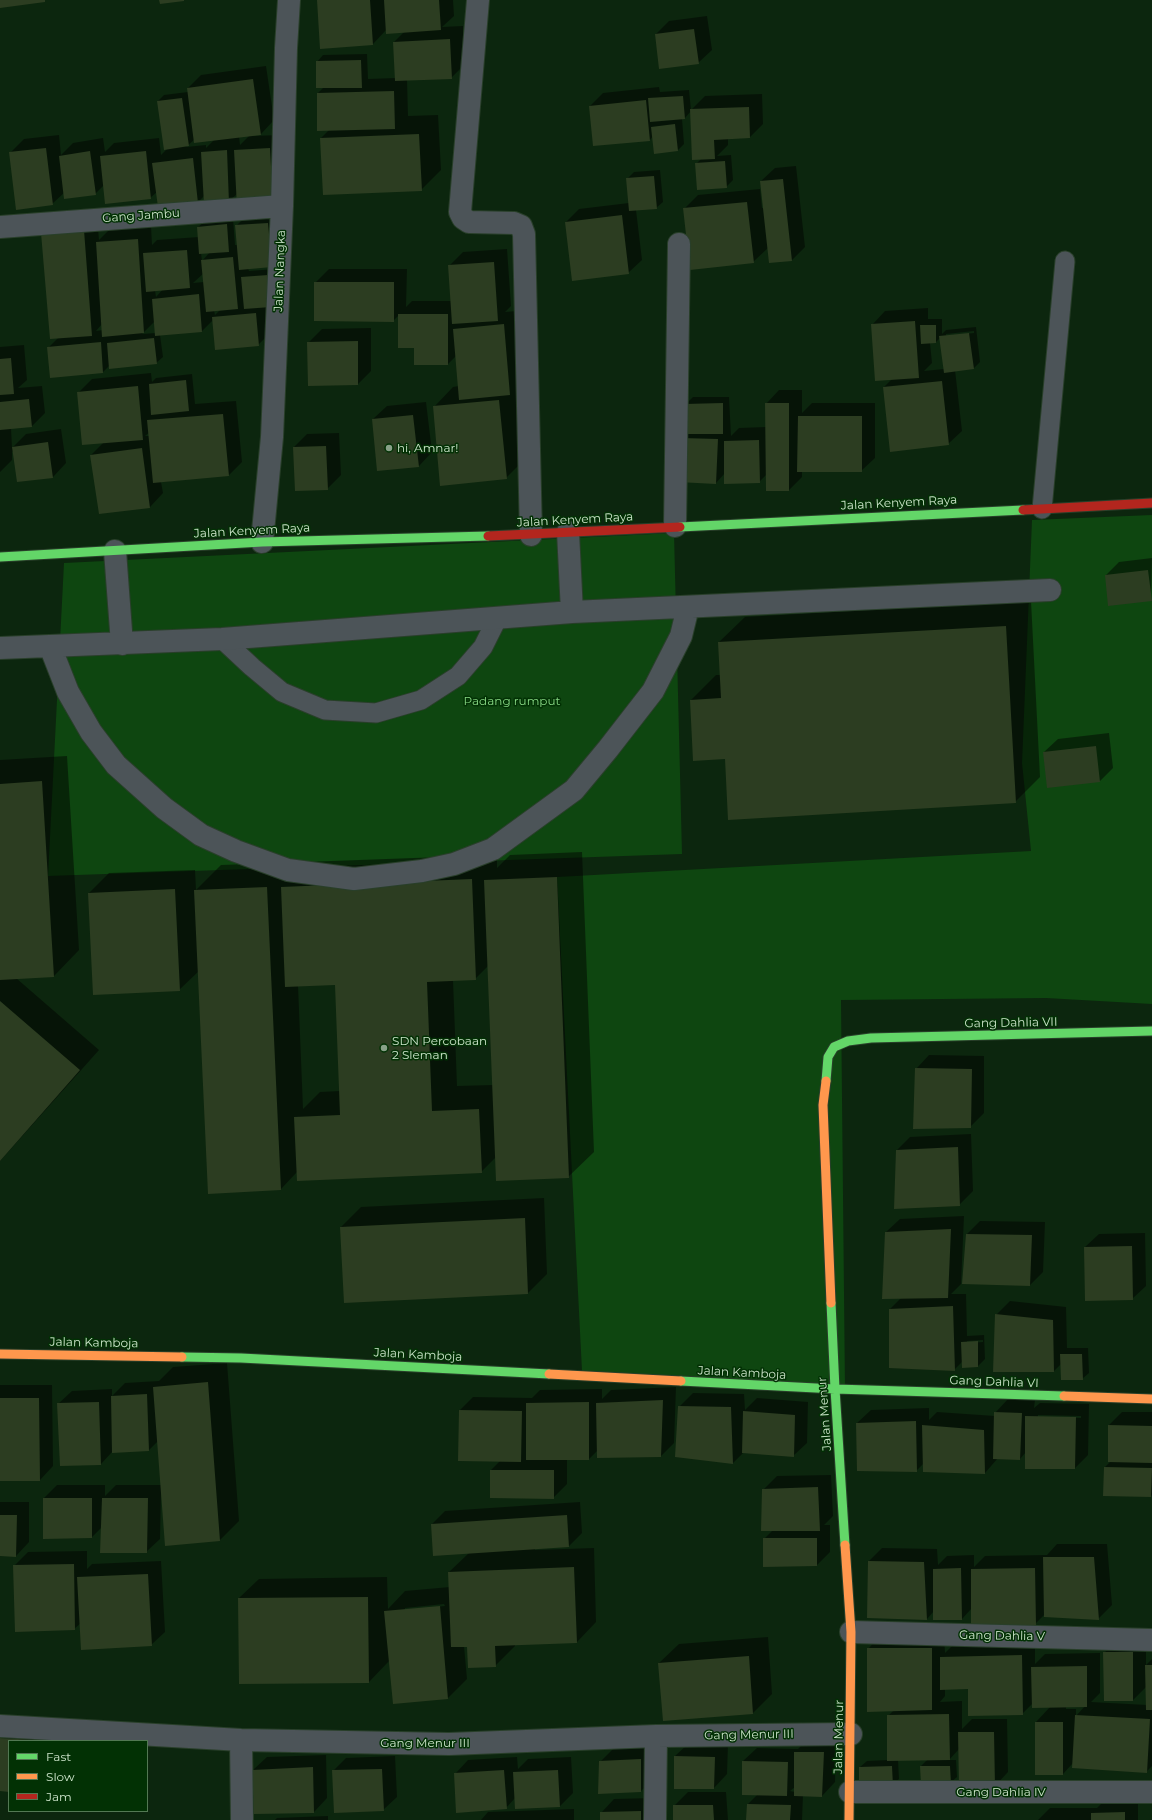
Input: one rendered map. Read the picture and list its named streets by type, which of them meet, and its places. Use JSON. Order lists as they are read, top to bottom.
{
  "streets": {
    "street": [
      "Gang Jambu",
      "Jalan Nangka",
      "Jalan Kenyem Raya",
      "Gang Dahlia VII",
      "Jalan Kamboja",
      "Gang Dahlia VI",
      "Jalan Menur",
      "Gang Dahlia V",
      "Gang Menur III",
      "Gang Dahlia IV"
    ]
  },
  "crossings": [
    ["Gang Jambu", "Jalan Nangka"],
    ["Jalan Nangka", "Jalan Kenyem Raya"],
    ["Gang Dahlia VII", "Jalan Menur"],
    ["Jalan Kamboja", "Gang Dahlia VI"],
    ["Jalan Kamboja", "Jalan Menur"],
    ["Gang Dahlia VI", "Jalan Menur"],
    ["Jalan Menur", "Gang Dahlia V"],
    ["Jalan Menur", "Gang Menur III"],
    ["Jalan Menur", "Gang Dahlia IV"]
  ],
  "parks": ["Padang rumput"],
  "places": ["hi, Amnar!", "SDN Percobaan 2 Sleman"],
  "legend": ["Fast", "Slow", "Jam"]
}
